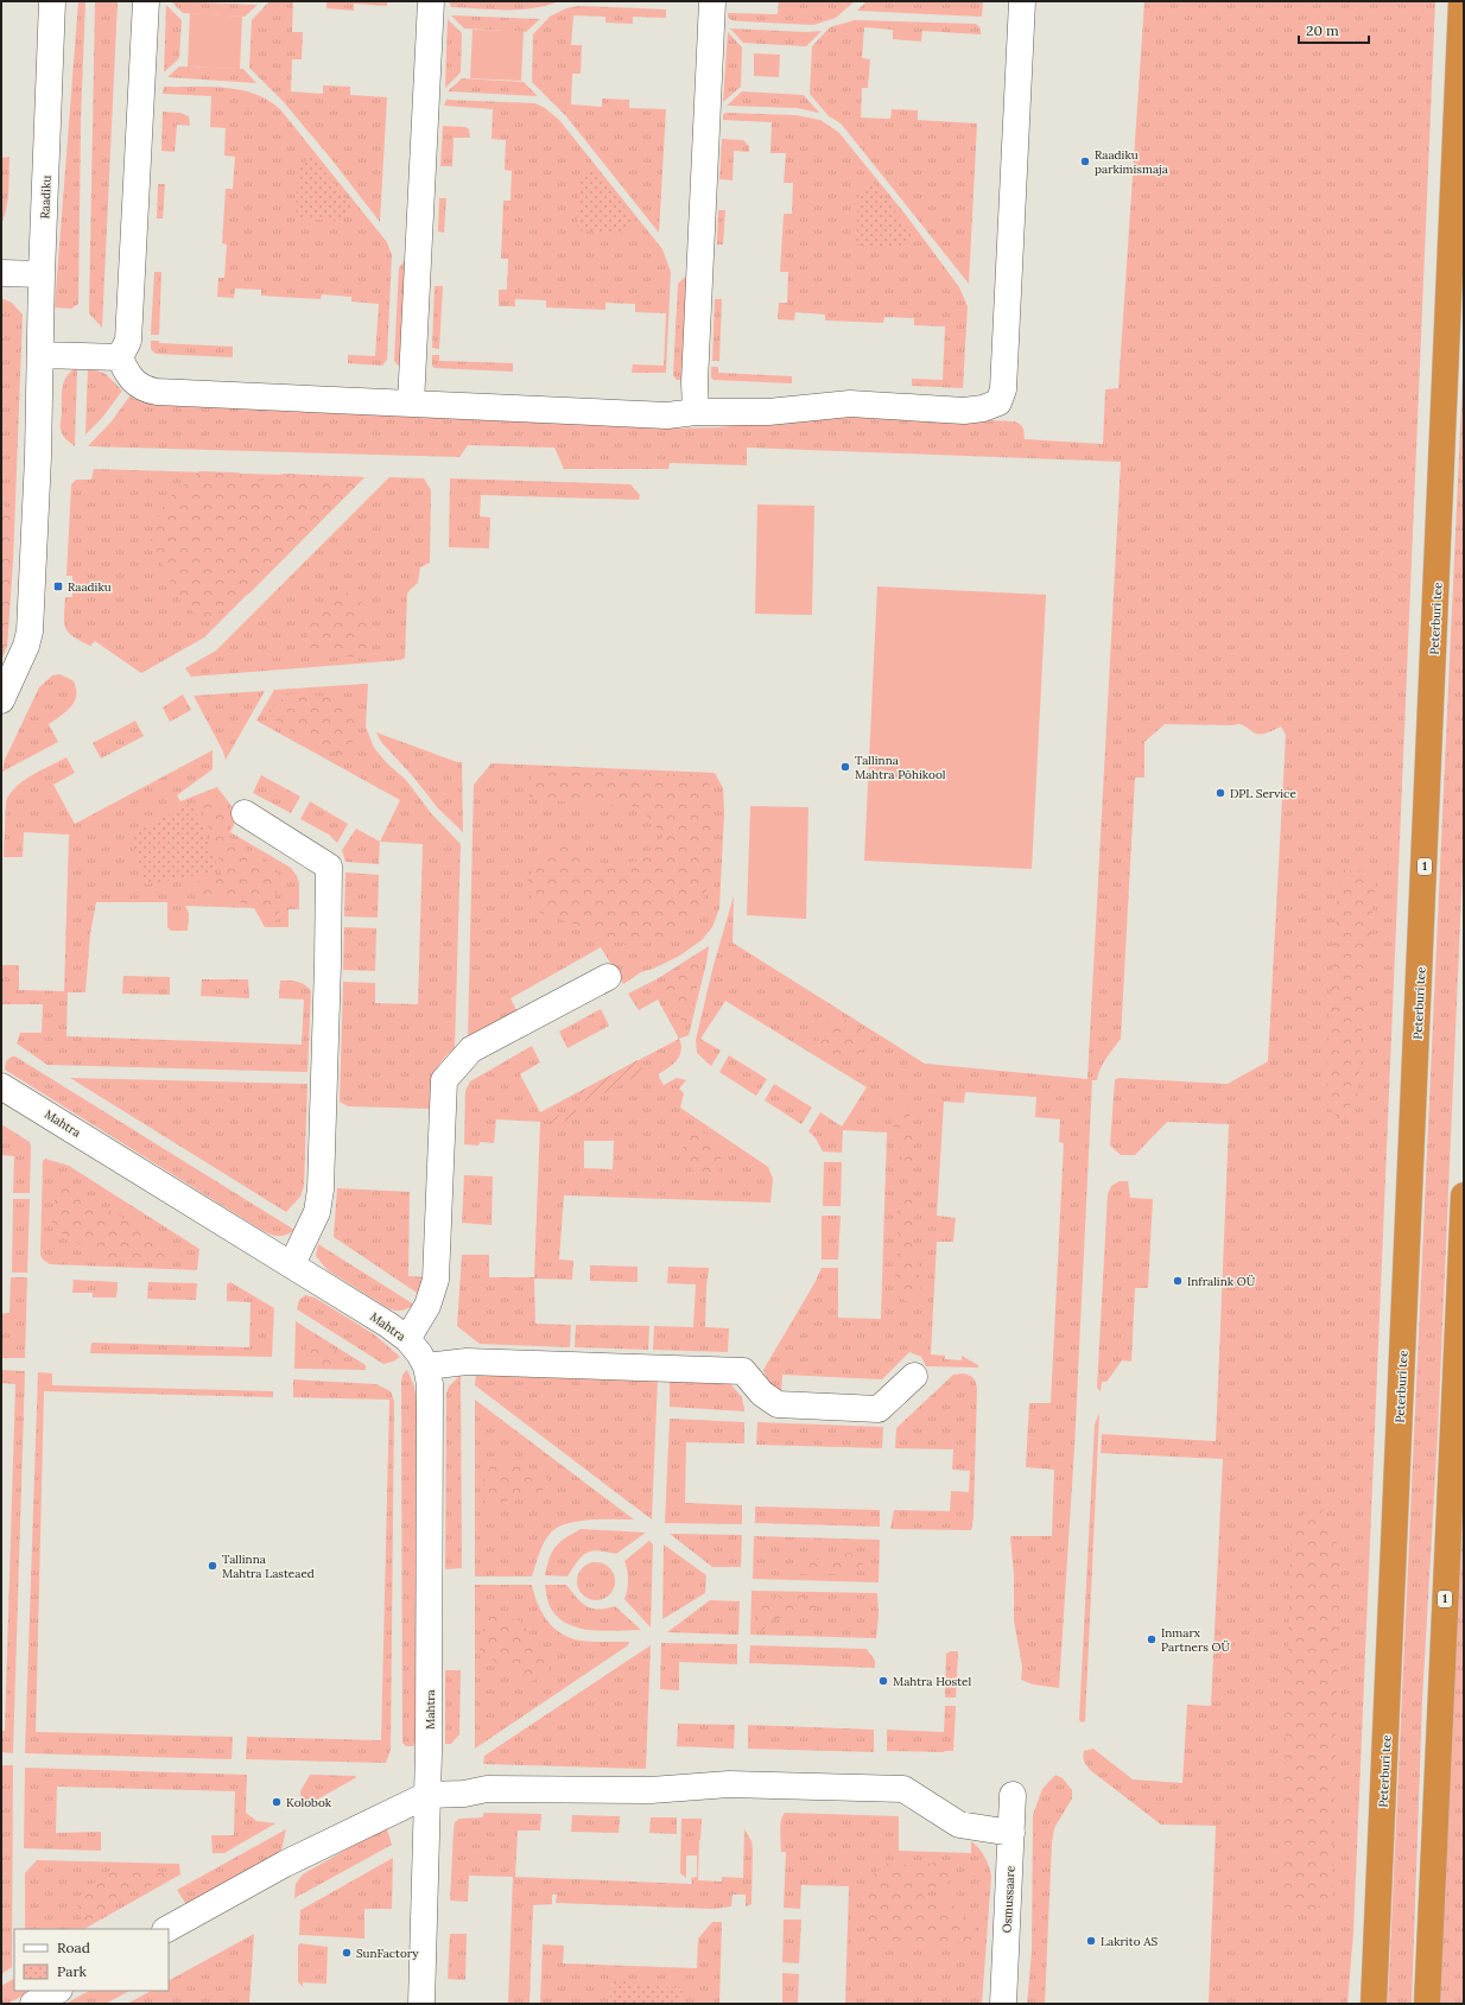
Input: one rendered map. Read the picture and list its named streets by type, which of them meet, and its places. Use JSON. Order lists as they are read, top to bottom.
{
  "streets": {
    "highway": ["Peterburi tee", "1"],
    "street": ["Raadiku", "Mahtra", "Osmussaare"]
  },
  "places": {
    "other": [
      "Raadiku parkimismaja",
      "Tallinna Mahtra Põhikool",
      "DPL Service",
      "Infralink OÜ",
      "Tallinna Mahtra Lasteaed",
      "Inmarx Partners OÜ",
      "Mahtra Hostel",
      "Kolobok",
      "Lakrito AS",
      "SunFactory"
    ],
    "transit": ["Raadiku"]
  },
  "legend": ["Road", "Park"],
  "scale_bar": "20 m"
}
